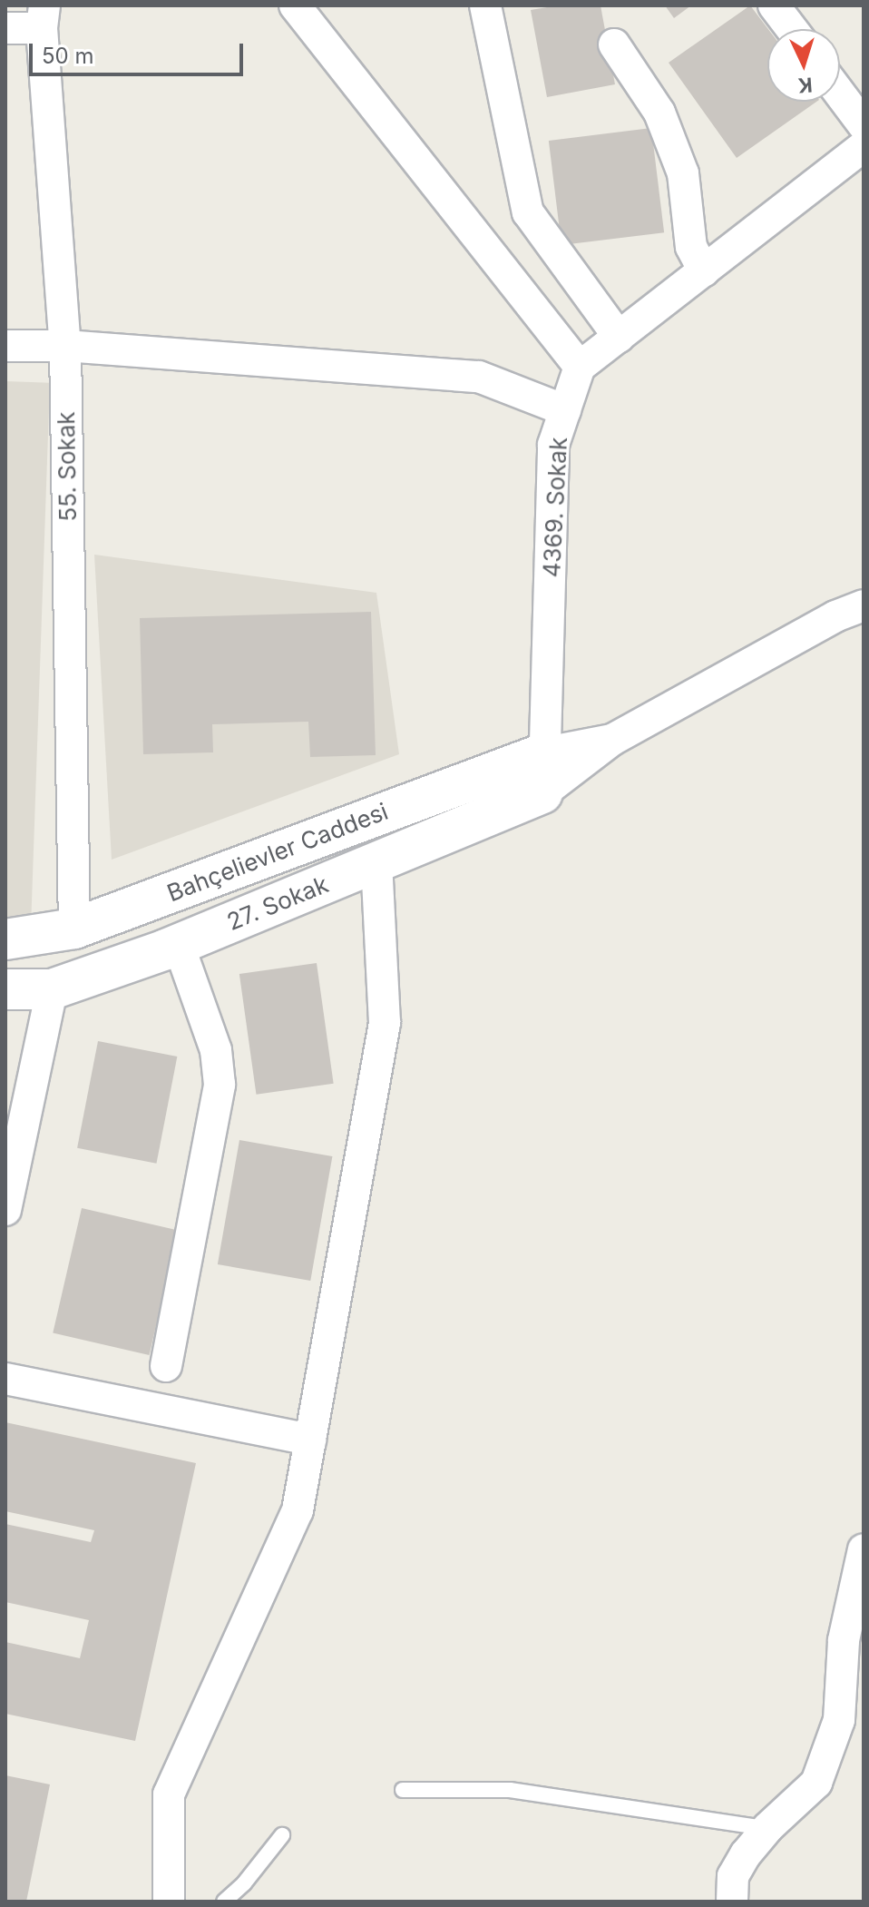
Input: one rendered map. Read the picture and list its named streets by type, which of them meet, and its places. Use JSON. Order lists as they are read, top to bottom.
{
  "streets": {
    "main road": ["Bahçelievler Caddesi", "27. Sokak"],
    "street": ["55. Sokak", "4369. Sokak"]
  },
  "crossings": [
    ["55. Sokak", "Bahçelievler Caddesi"],
    ["4369. Sokak", "Bahçelievler Caddesi"],
    ["4369. Sokak", "27. Sokak"]
  ],
  "scale_bar": "50 m",
  "north": "bottom"
}
